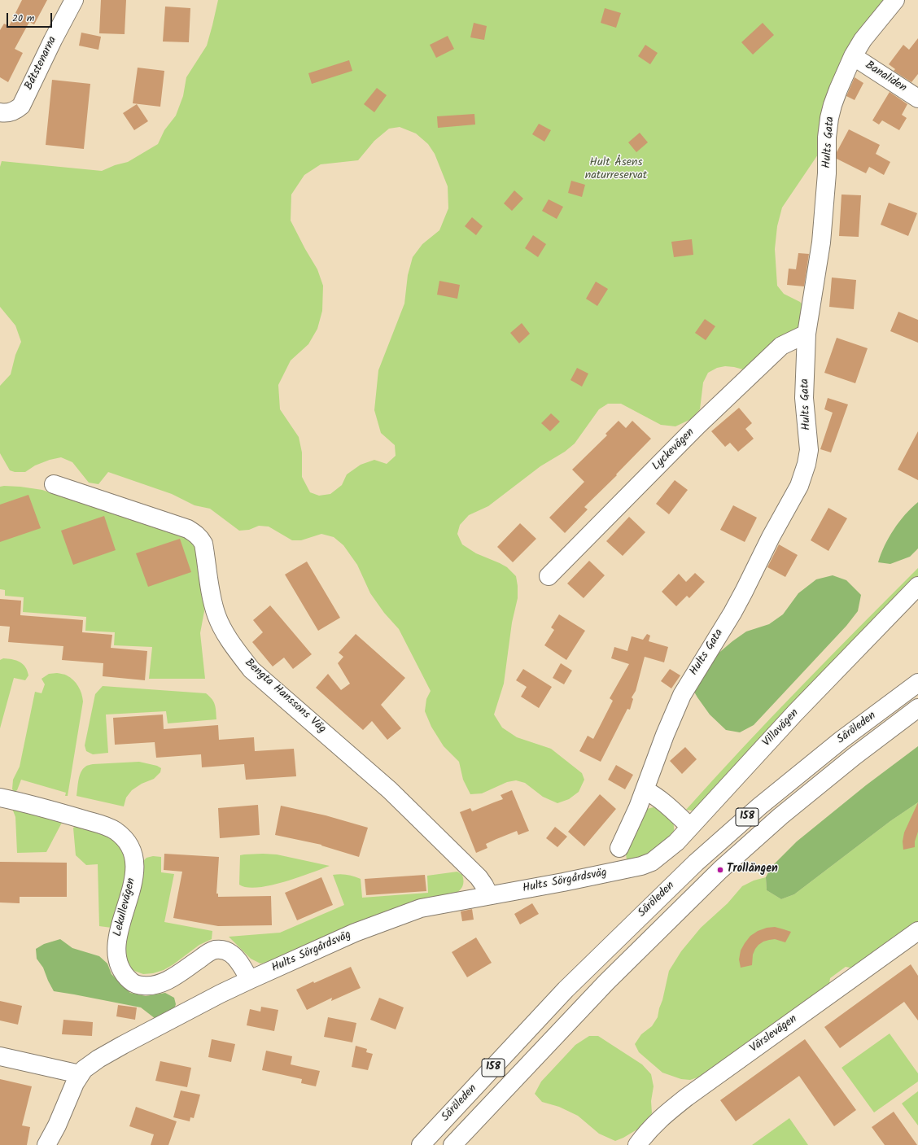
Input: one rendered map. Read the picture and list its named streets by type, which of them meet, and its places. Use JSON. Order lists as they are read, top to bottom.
{
  "streets": {
    "street": [
      "Båtstenarna",
      "Banaliden",
      "Hults Gata",
      "Lyckevägen",
      "Bengta Hanssons Väg",
      "Villavägen",
      "Säröleden",
      "158",
      "Hults Sörgårdsväg",
      "Lekullevägen",
      "Värslevägen"
    ]
  },
  "crossings": [
    ["Banaliden", "Hults Gata"],
    ["Hults Gata", "Lyckevägen"],
    ["Bengta Hanssons Väg", "Hults Sörgårdsväg"],
    ["Villavägen", "Hults Sörgårdsväg"],
    ["Hults Sörgårdsväg", "Lekullevägen"]
  ],
  "parks": ["Hult Åsens naturreservat"],
  "places": ["Trollängen"],
  "scale_bar": "20 m"
}
